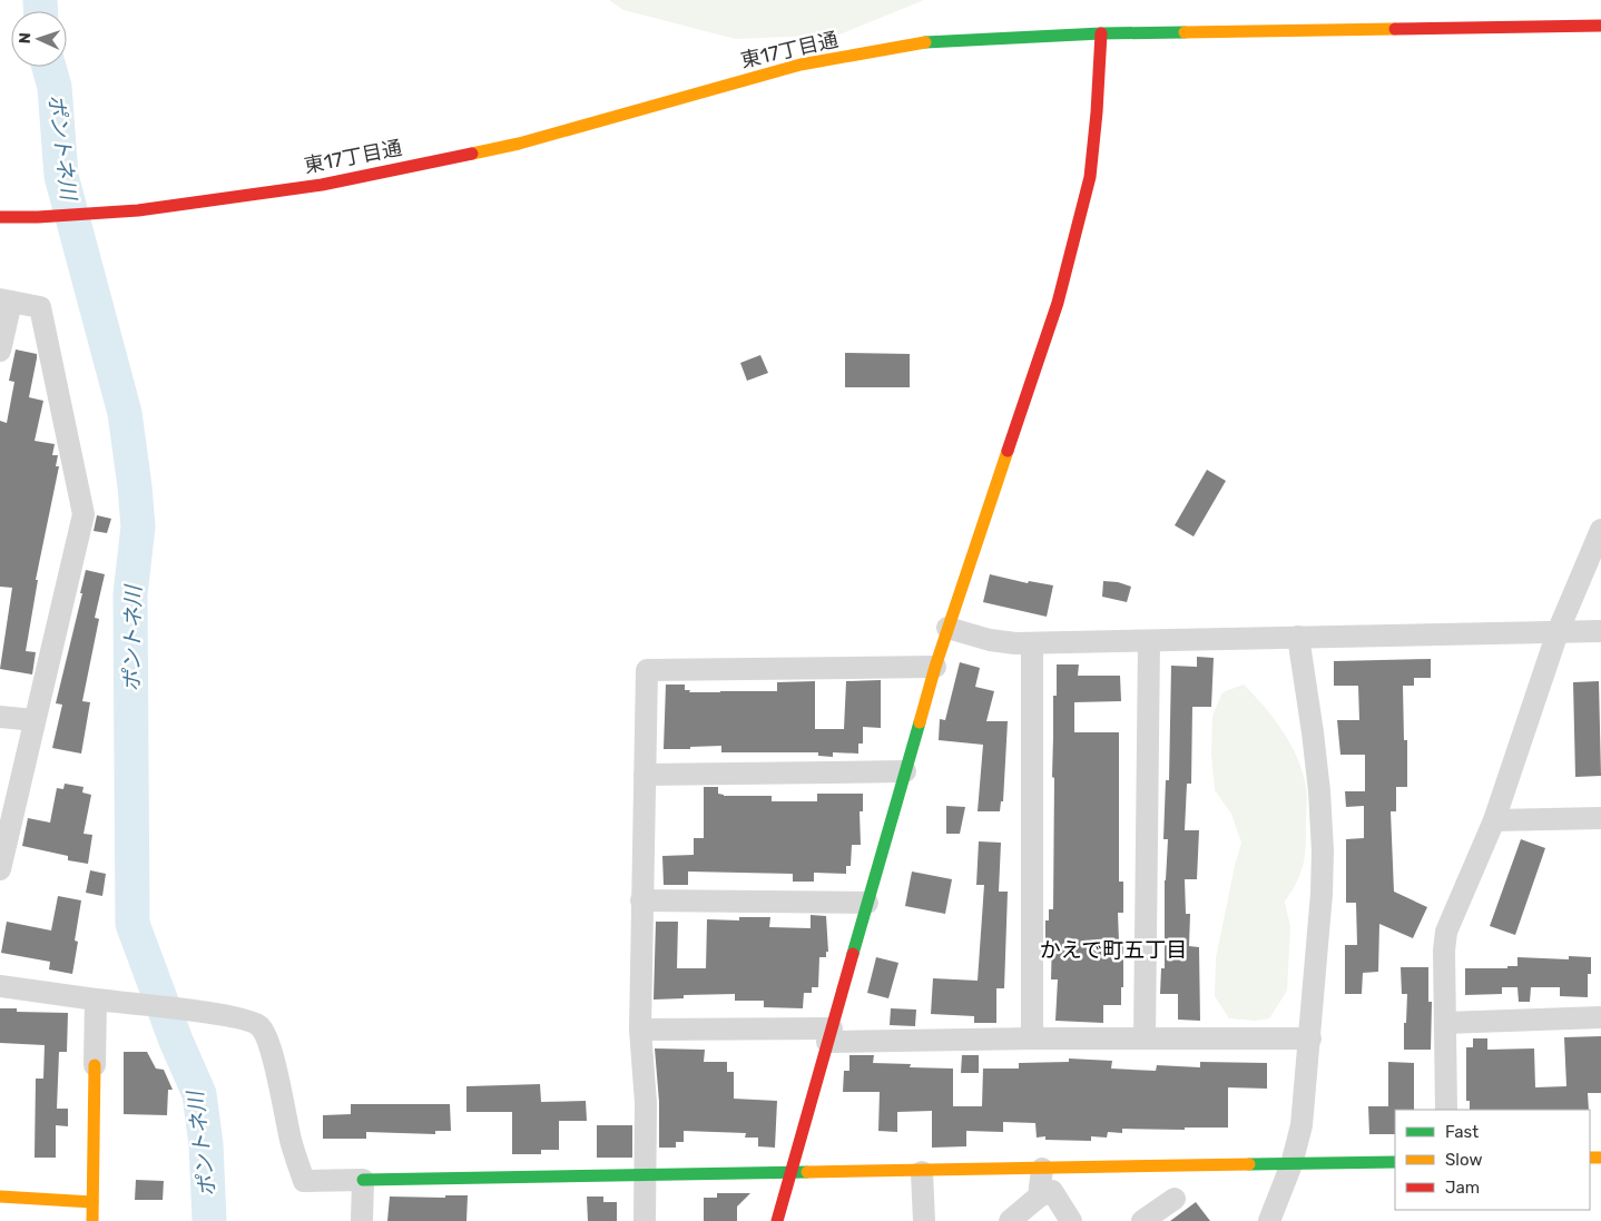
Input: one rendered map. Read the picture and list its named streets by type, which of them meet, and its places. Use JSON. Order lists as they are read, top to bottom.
{
  "streets": {
    "street": ["東17丁目通"]
  },
  "districts": ["かえで町五丁目"],
  "water": ["ポントネ川"],
  "legend": ["Fast", "Slow", "Jam"],
  "north": "left"
}
